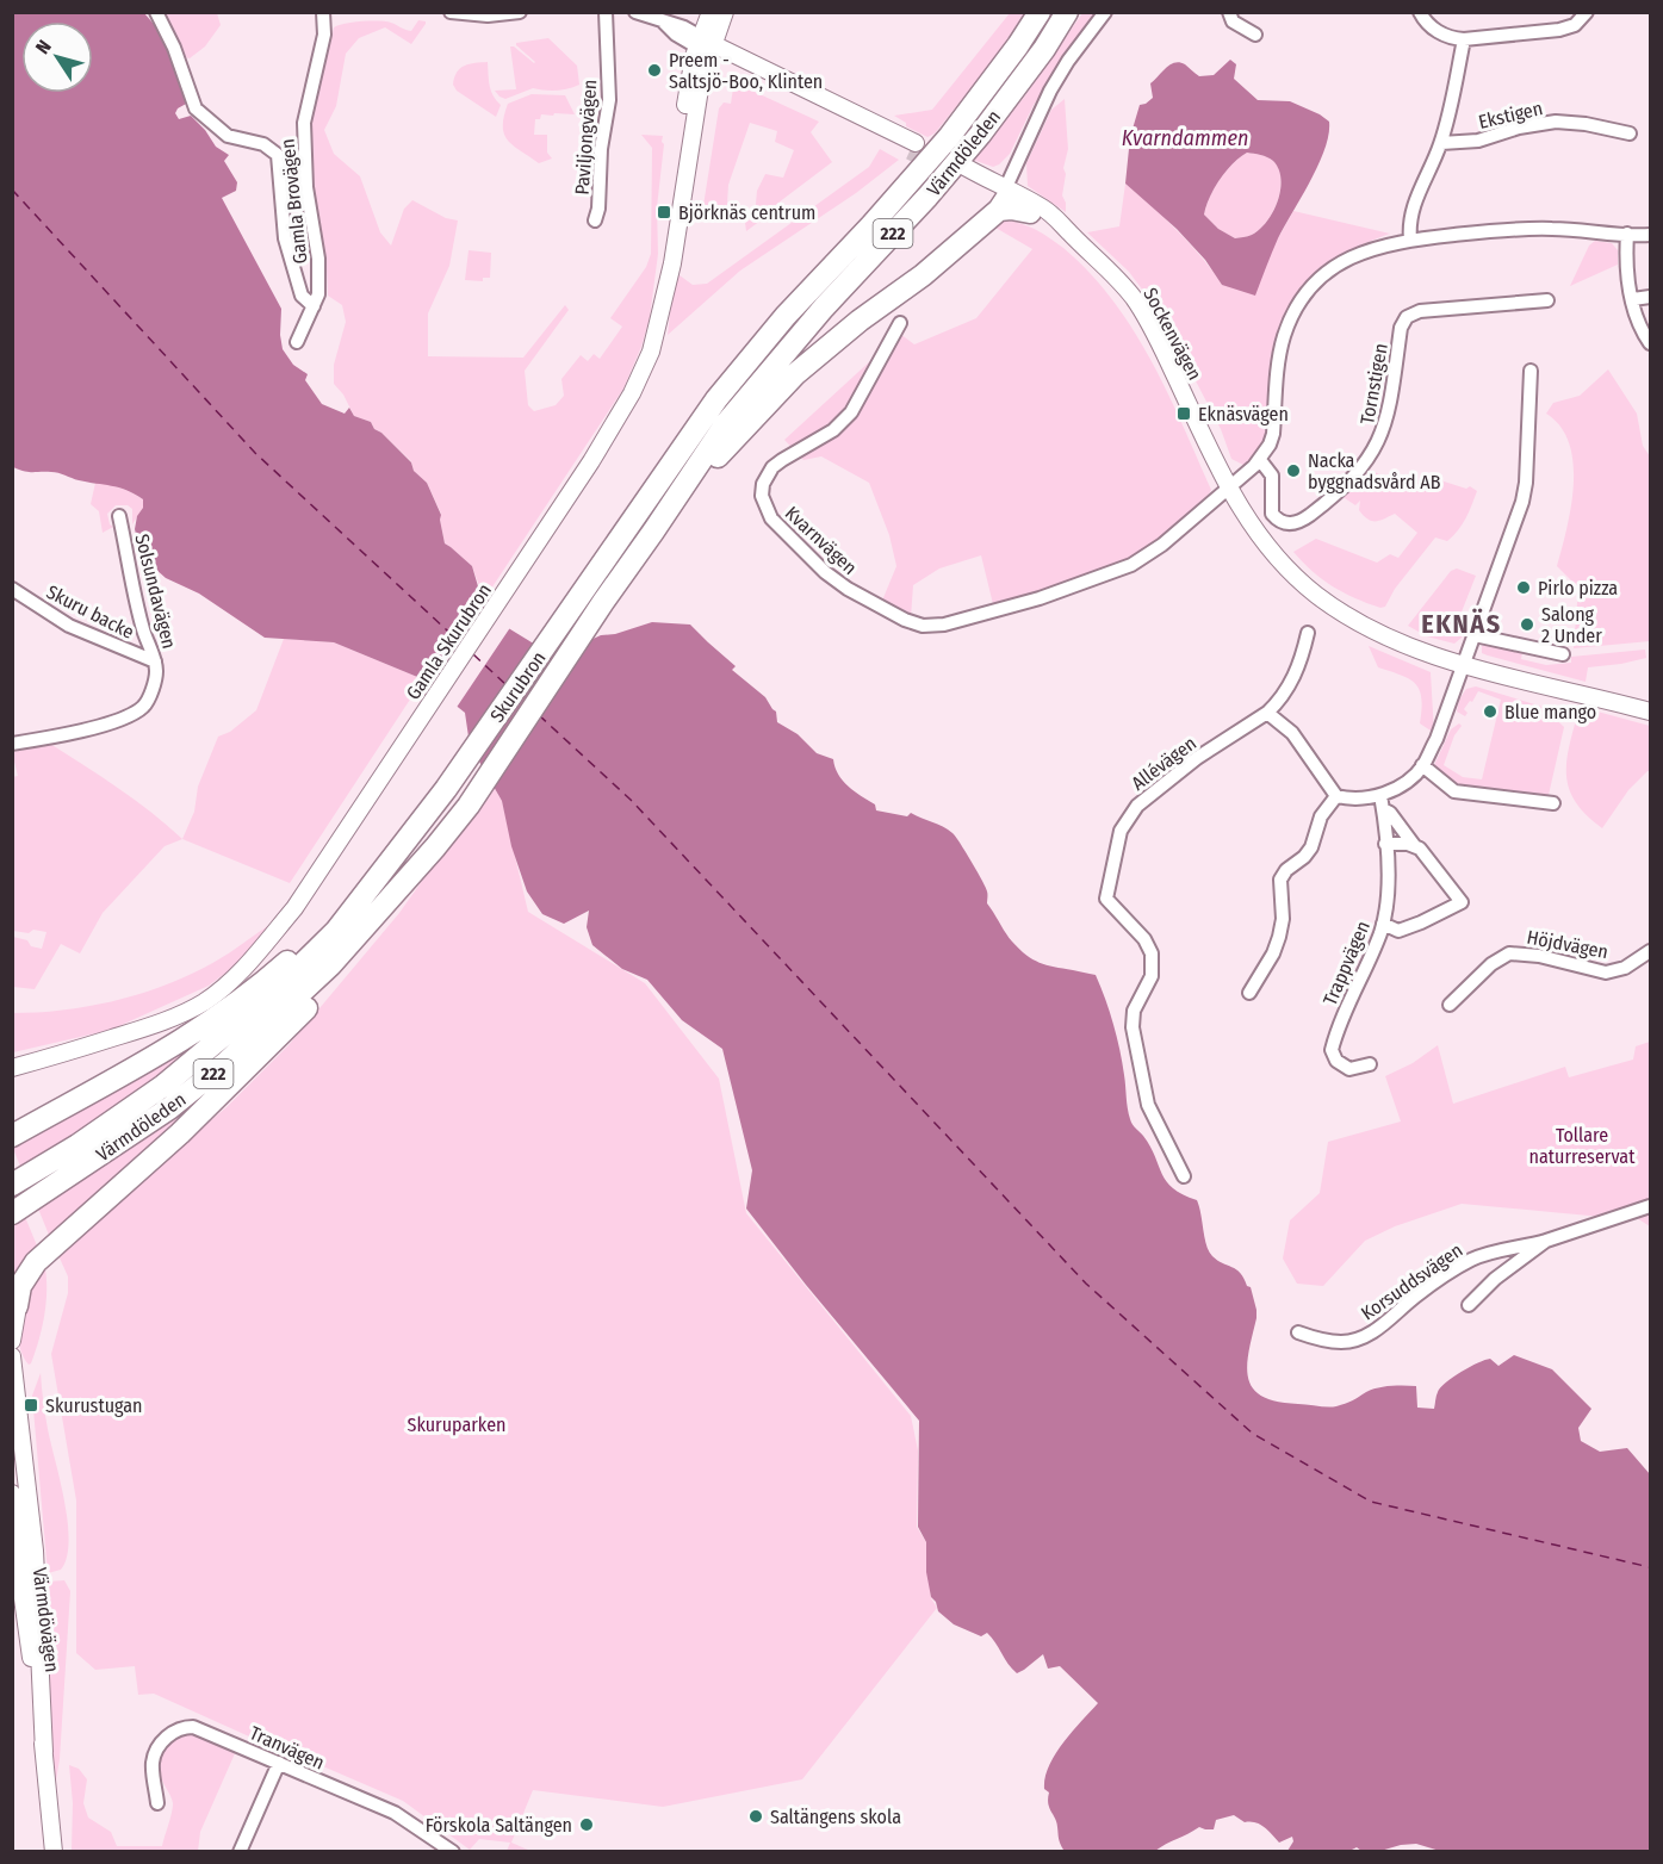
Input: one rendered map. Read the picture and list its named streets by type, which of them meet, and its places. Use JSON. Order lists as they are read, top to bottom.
{
  "streets": {
    "highway": ["Värmdöleden", "222", "Skurubron"],
    "main road": ["Sockenvägen", "Gamla Skurubron", "Värmdövägen"],
    "street": [
      "Ekstigen",
      "Paviljongvägen",
      "Gamla Brovägen",
      "Tornstigen",
      "Kvarnvägen",
      "Solsundavägen",
      "Skuru backe",
      "Allévägen",
      "Höjdvägen",
      "Trappvägen",
      "Korsuddsvägen",
      "Tranvägen"
    ]
  },
  "crossings": [
    ["Värmdöleden", "Skurubron"],
    ["Sockenvägen", "Kvarnvägen"],
    ["Solsundavägen", "Skuru backe"]
  ],
  "districts": ["EKNÄS"],
  "water": ["Kvarndammen"],
  "parks": ["Tollare naturreservat", "Skuruparken"],
  "places": {
    "other": [
      "Preem - Saltsjö-Boo, Klinten",
      "Nacka byggnadsvård AB",
      "Pirlo pizza",
      "Salong 2 Under",
      "Blue mango",
      "Saltängens skola",
      "Förskola Saltängen"
    ],
    "transit": ["Björknäs centrum", "Eknäsvägen", "Skurustugan"]
  },
  "north": "top left"
}
